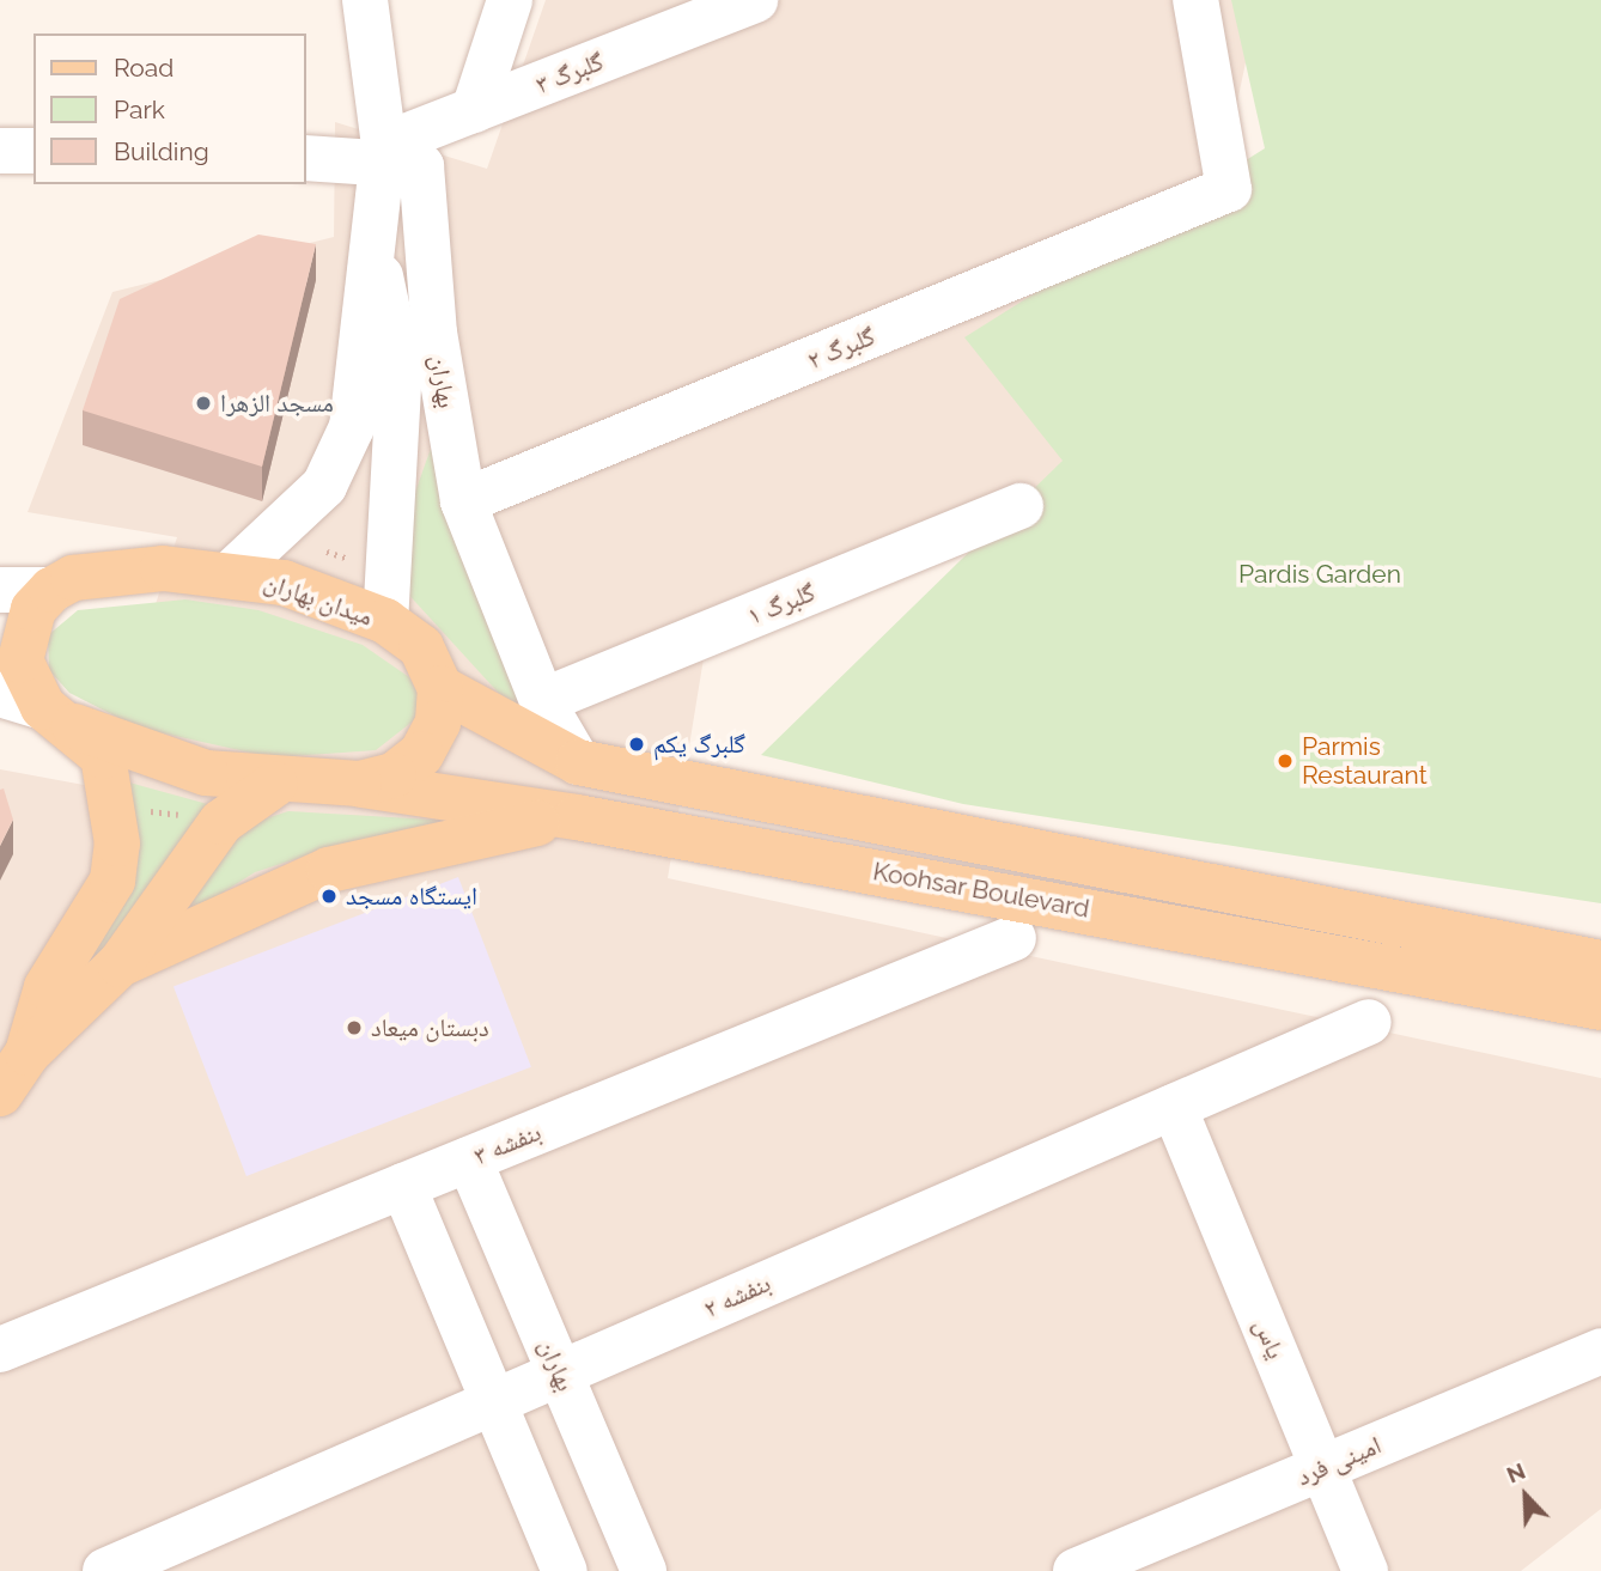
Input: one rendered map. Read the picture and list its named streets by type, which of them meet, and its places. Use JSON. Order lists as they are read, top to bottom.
{
  "streets": {
    "main road": ["میدان بهاران", "Koohsar Boulevard"],
    "street": [
      "گلبرگ ۳",
      "گلبرگ ۲",
      "بهاران",
      "گلبرگ ۱",
      "بنفشه ۳",
      "بنفشه ۲",
      "یاس",
      "امینی فرد"
    ]
  },
  "crossings": [
    ["گلبرگ ۳", "بهاران"],
    ["گلبرگ ۲", "بهاران"],
    ["بهاران", "گلبرگ ۱"],
    ["بهاران", "Koohsar Boulevard"],
    ["بهاران", "بنفشه ۳"],
    ["بهاران", "بنفشه ۲"],
    ["میدان بهاران", "Koohsar Boulevard"],
    ["بنفشه ۲", "یاس"],
    ["یاس", "امینی فرد"]
  ],
  "parks": ["Pardis Garden"],
  "places": [
    "مسجد الزهرا",
    "گلبرگ یکم",
    "Parmis Restaurant",
    "ایستگاه مسجد",
    "دبستان میعاد"
  ],
  "legend": ["Road", "Park", "Building"],
  "north": "top left"
}
